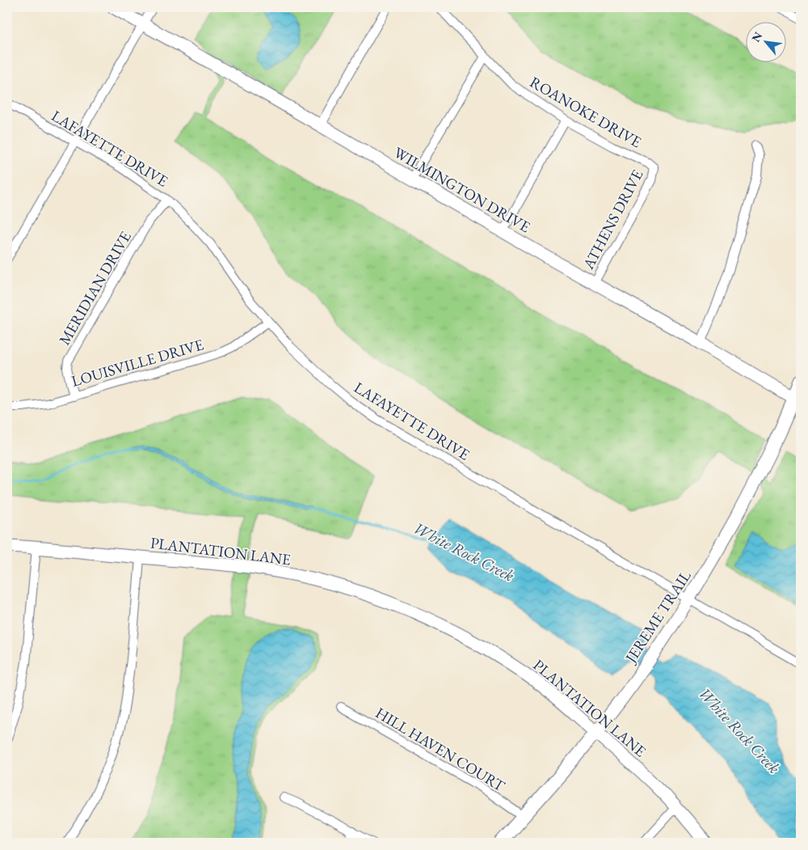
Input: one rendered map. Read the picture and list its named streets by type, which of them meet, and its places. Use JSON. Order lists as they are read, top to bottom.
{
  "streets": {
    "street": [
      "ROANOKE DRIVE",
      "LAFAYETTE DRIVE",
      "WILMINGTON DRIVE",
      "ATHENS DRIVE",
      "MERIDIAN DRIVE",
      "LOUISVILLE DRIVE",
      "PLANTATION LANE",
      "JEREME TRAIL",
      "HILL HAVEN COURT"
    ]
  },
  "crossings": [
    ["ROANOKE DRIVE", "ATHENS DRIVE"],
    ["LAFAYETTE DRIVE", "MERIDIAN DRIVE"],
    ["LAFAYETTE DRIVE", "LOUISVILLE DRIVE"],
    ["LAFAYETTE DRIVE", "JEREME TRAIL"],
    ["WILMINGTON DRIVE", "ATHENS DRIVE"],
    ["WILMINGTON DRIVE", "JEREME TRAIL"],
    ["MERIDIAN DRIVE", "LOUISVILLE DRIVE"],
    ["PLANTATION LANE", "JEREME TRAIL"],
    ["JEREME TRAIL", "HILL HAVEN COURT"]
  ],
  "water": ["White Rock Creek"],
  "north": "top left"
}
